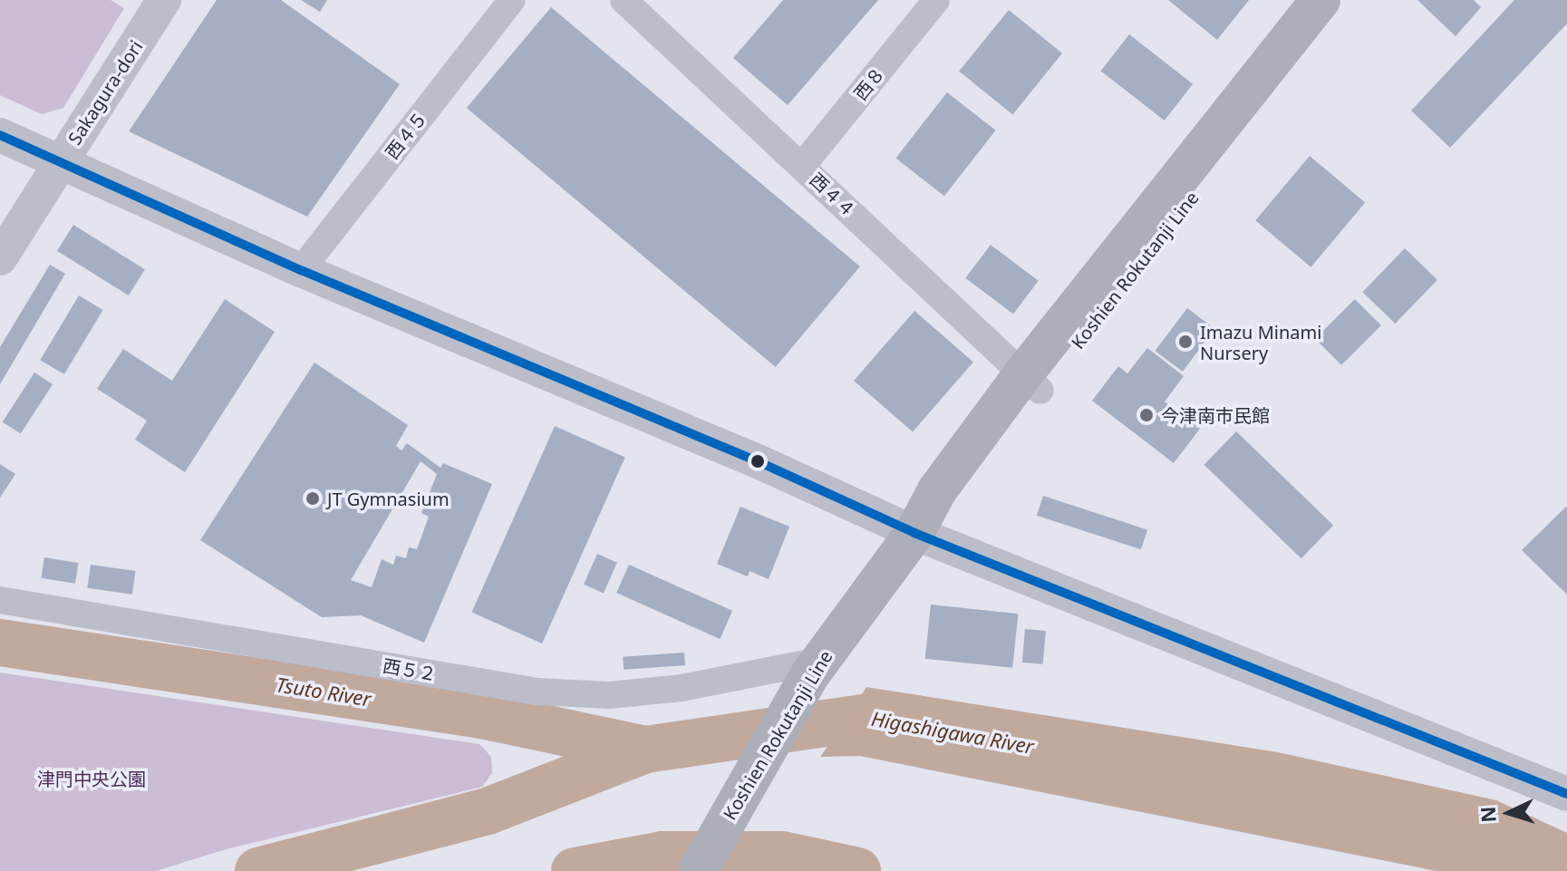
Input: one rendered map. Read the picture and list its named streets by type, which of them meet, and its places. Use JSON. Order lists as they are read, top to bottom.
{
  "streets": {
    "main road": ["Koshien Rokutanji Line"],
    "street": [
      "西８",
      "Sakagura-dori",
      "西４５",
      "西４４",
      "西５２"
    ]
  },
  "crossings": [
    ["西８", "西４４"],
    ["西４４", "Koshien Rokutanji Line"],
    ["Koshien Rokutanji Line", "西５２"]
  ],
  "water": ["Tsuto River", "Higashigawa River"],
  "parks": ["津門中央公園"],
  "places": ["Imazu Minami Nursery", "今津南市民館", "JT Gymnasium"],
  "north": "left"
}
